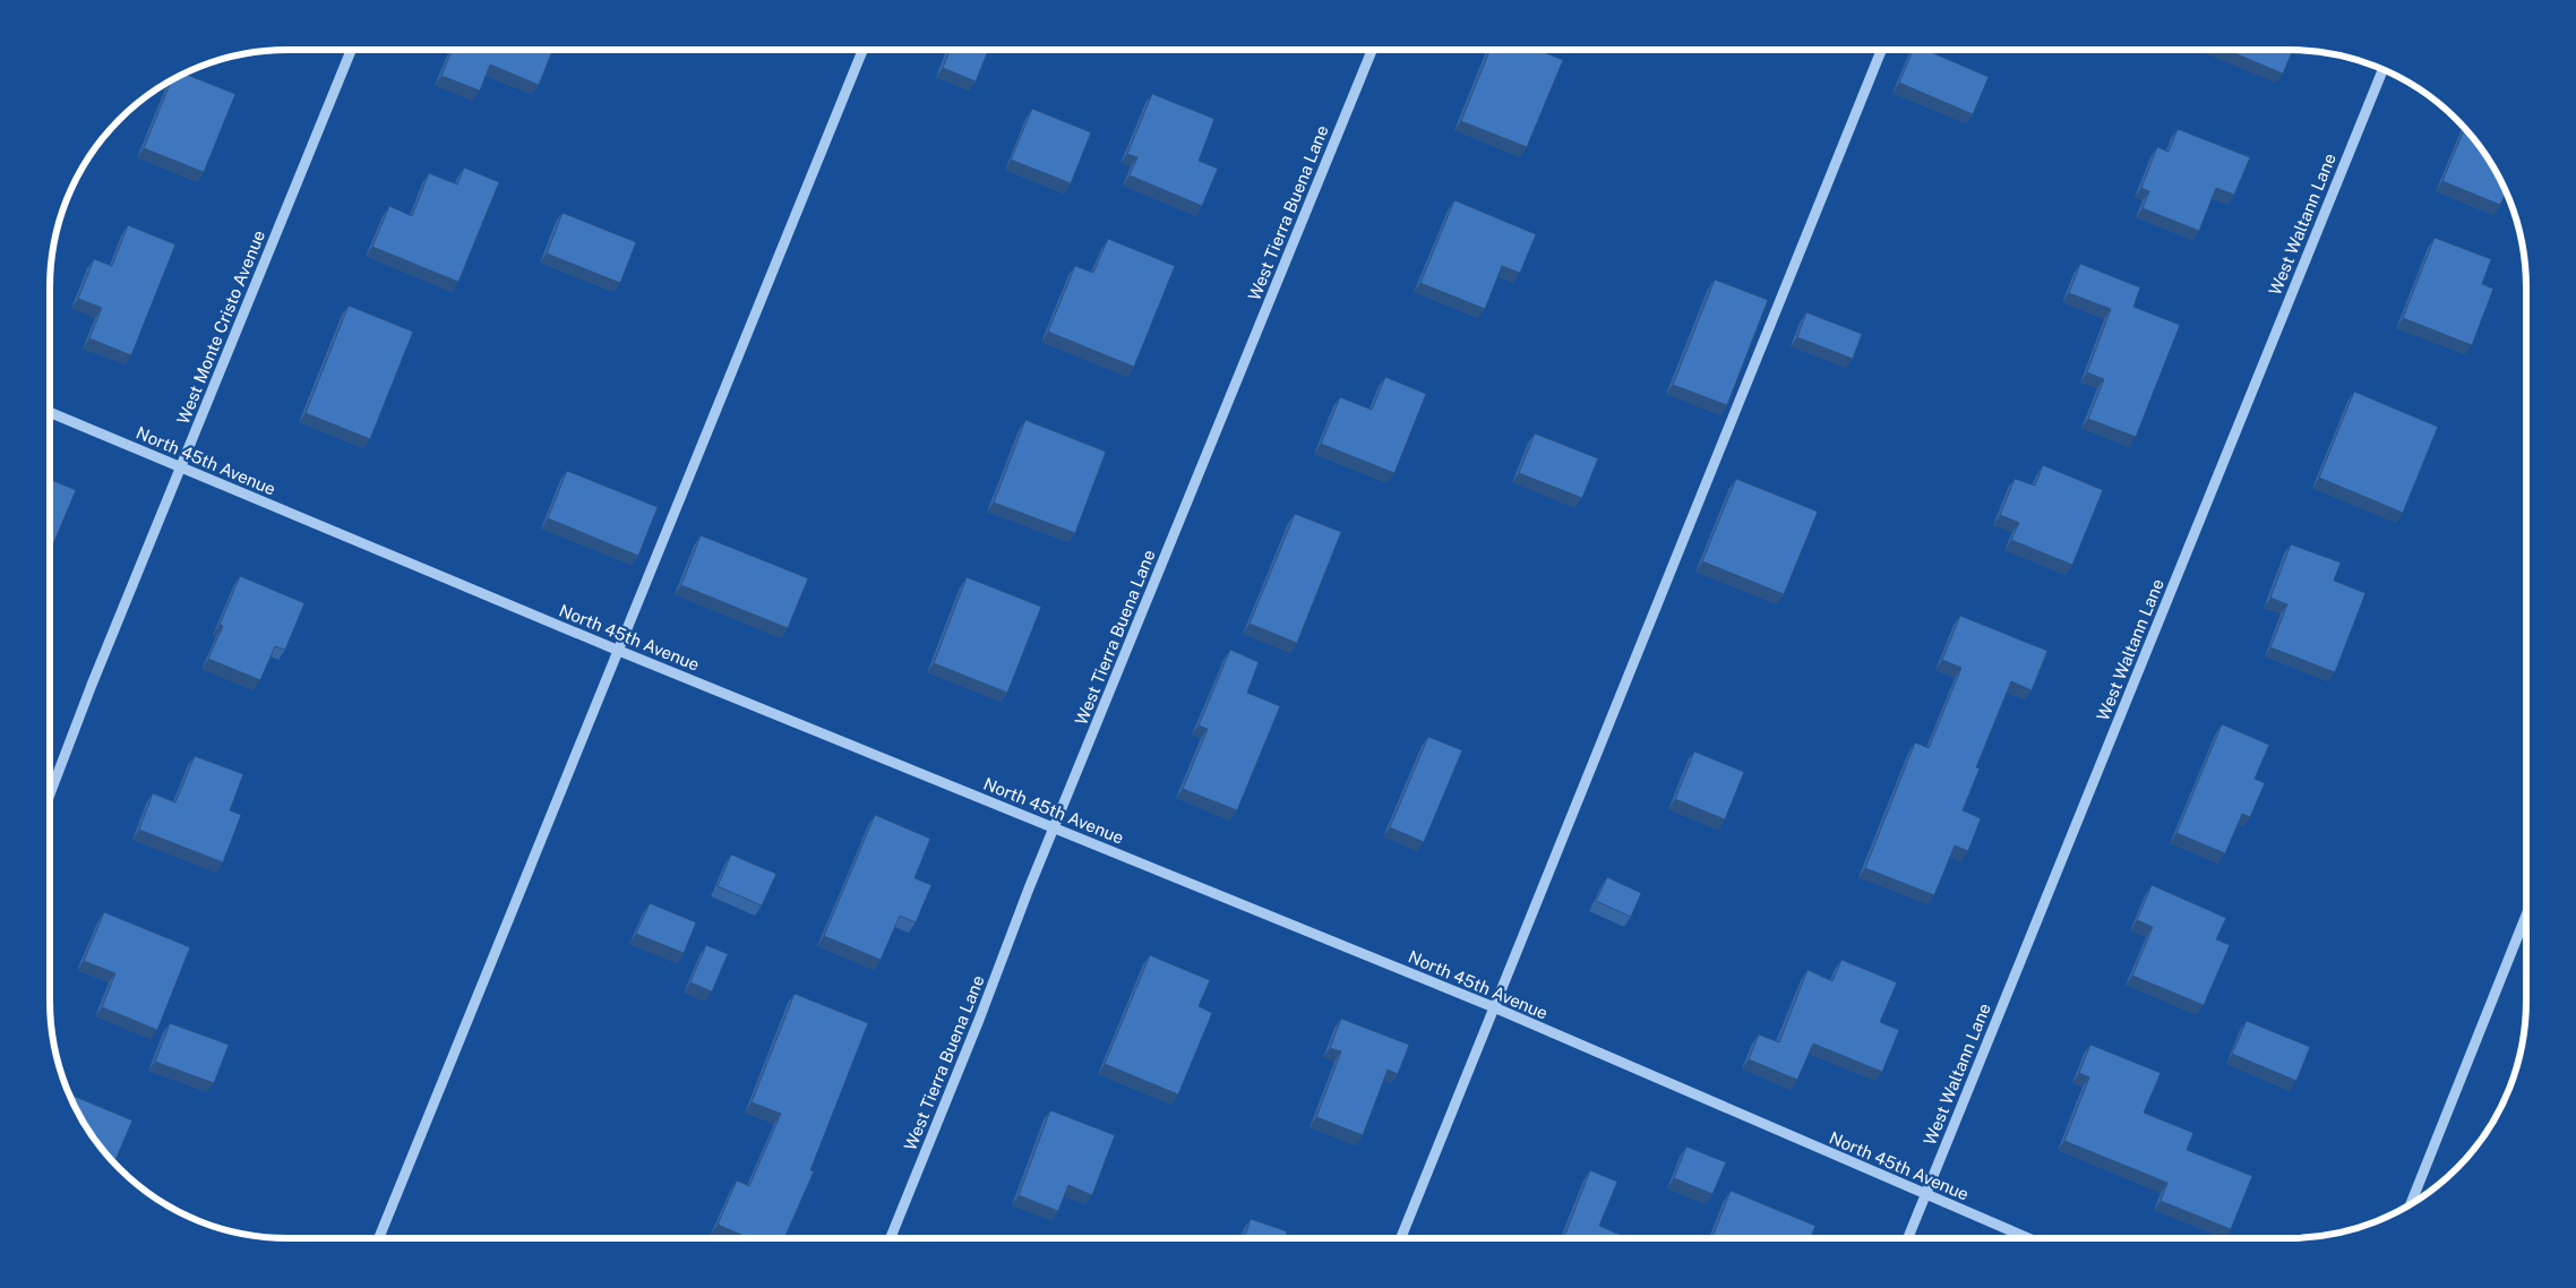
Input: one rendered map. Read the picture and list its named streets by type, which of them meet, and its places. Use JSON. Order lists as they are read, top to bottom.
{
  "streets": {
    "street": [
      "West Tierra Buena Lane",
      "West Waltann Lane",
      "West Monte Cristo Avenue",
      "North 45th Avenue"
    ]
  },
  "crossings": [
    ["West Tierra Buena Lane", "North 45th Avenue"],
    ["West Waltann Lane", "North 45th Avenue"],
    ["West Monte Cristo Avenue", "North 45th Avenue"]
  ]
}
